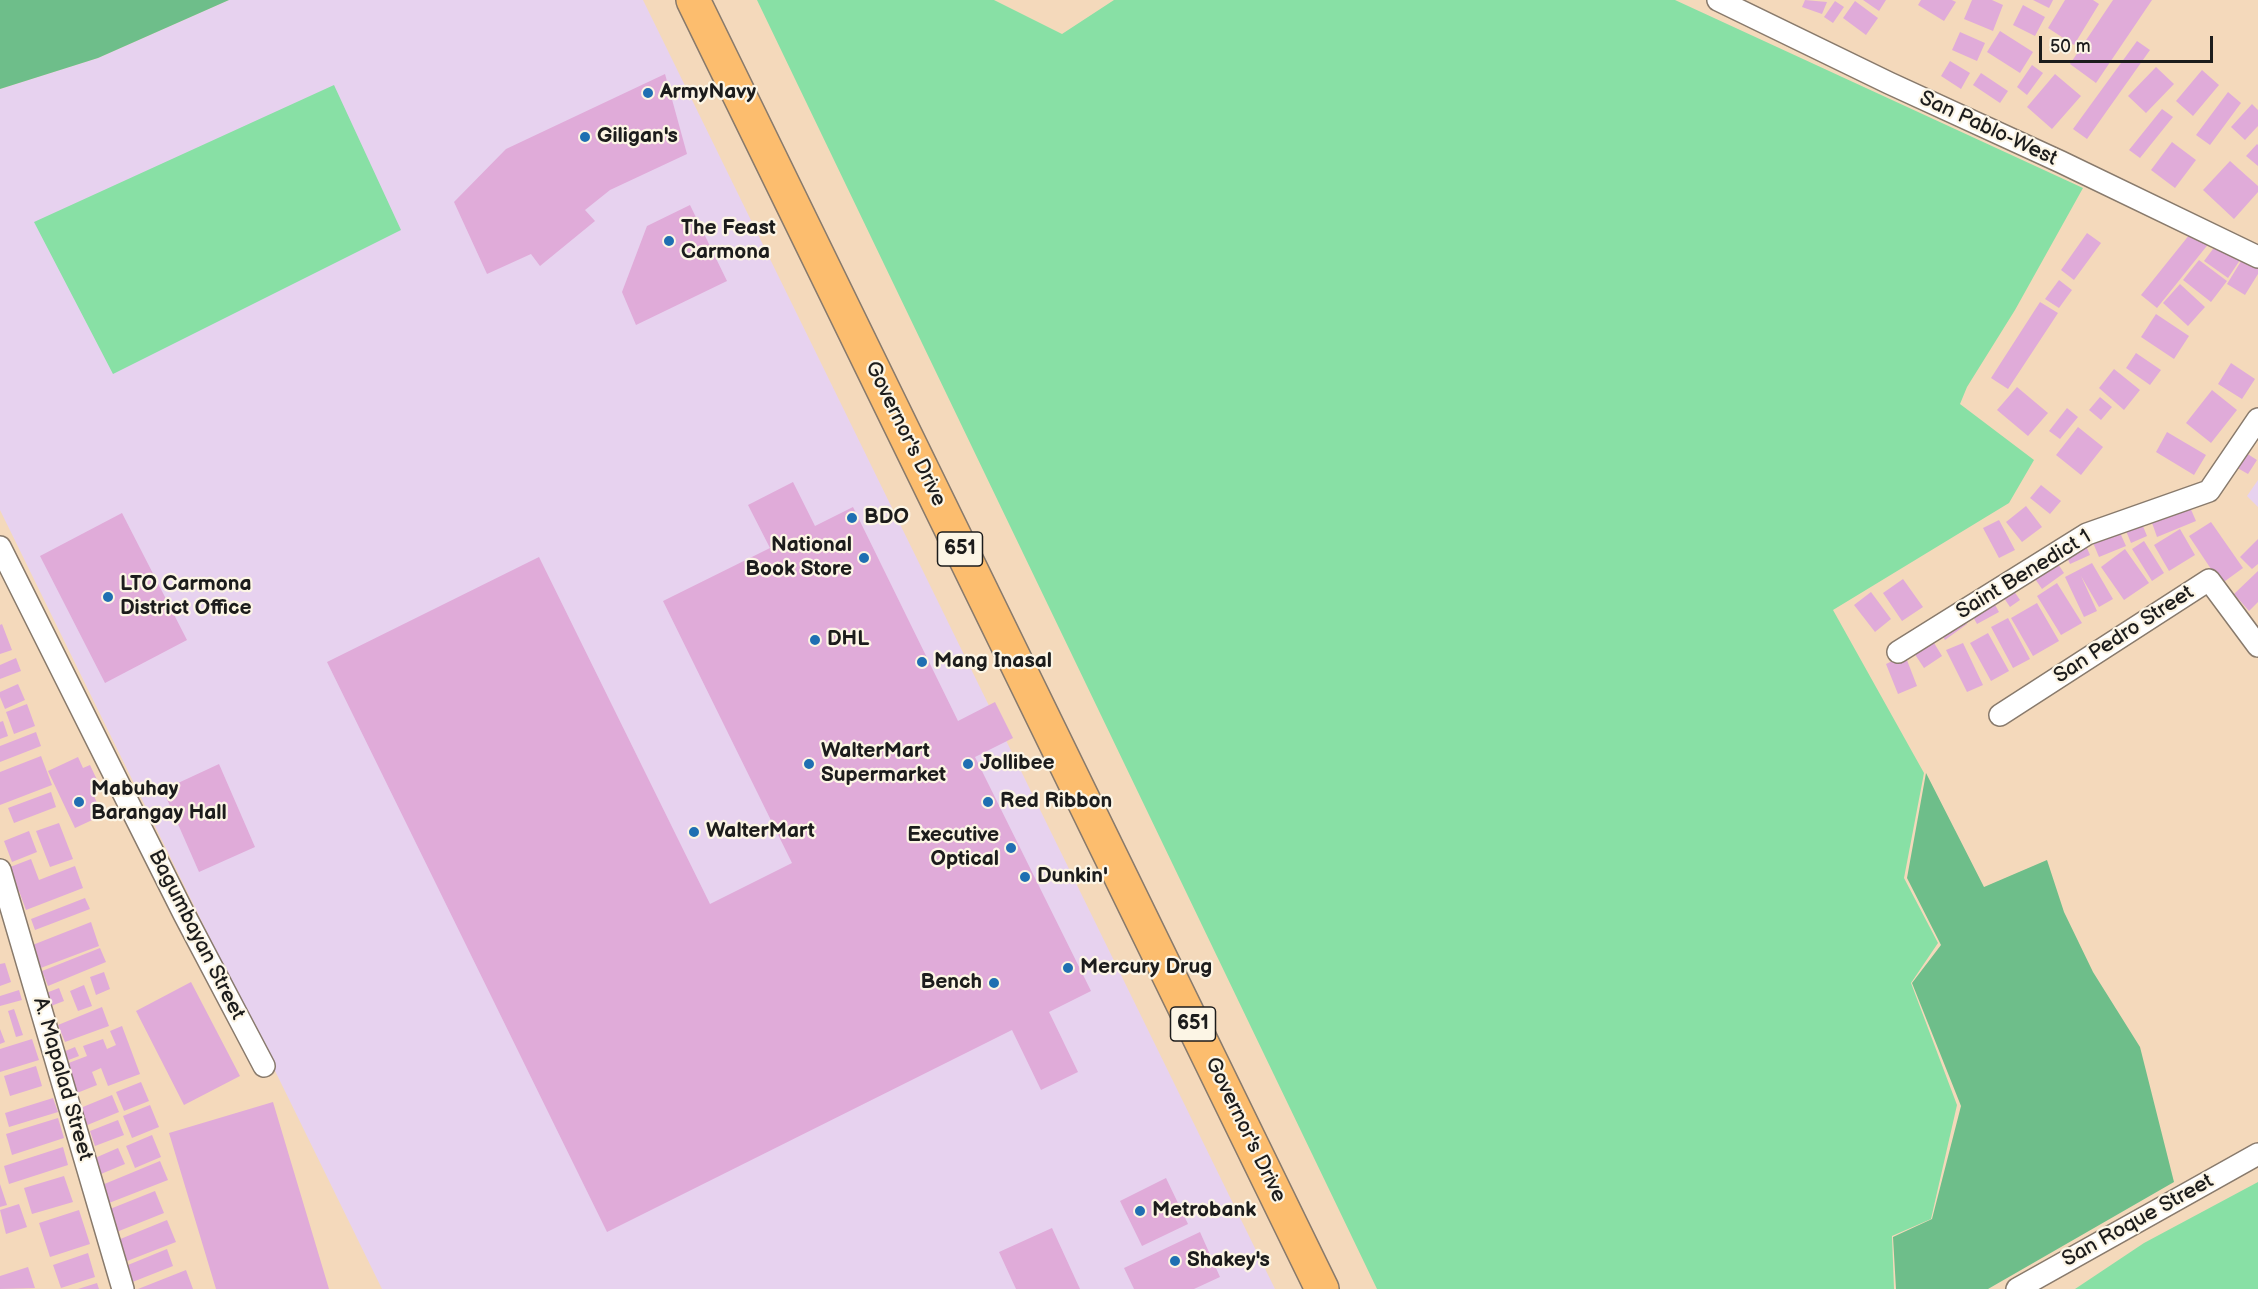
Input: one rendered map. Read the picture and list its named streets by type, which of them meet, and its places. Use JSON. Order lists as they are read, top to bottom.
{
  "streets": {
    "highway": ["Governor's Drive", "651"],
    "street": [
      "San Pablo-West",
      "Saint Benedict 1",
      "San Pedro Street",
      "Bagumbayan Street",
      "A. Mapalad Street",
      "San Roque Street"
    ]
  },
  "places": [
    "ArmyNavy",
    "Giligan's",
    "The Feast Carmona",
    "BDO",
    "National Book Store",
    "LTO Carmona District Office",
    "DHL",
    "Mang Inasal",
    "WalterMart Supermarket",
    "Jollibee",
    "Mabuhay Barangay Hall",
    "Red Ribbon",
    "WalterMart",
    "Executive Optical",
    "Dunkin'",
    "Mercury Drug",
    "Bench",
    "Metrobank",
    "Shakey's"
  ],
  "scale_bar": "50 m"
}
